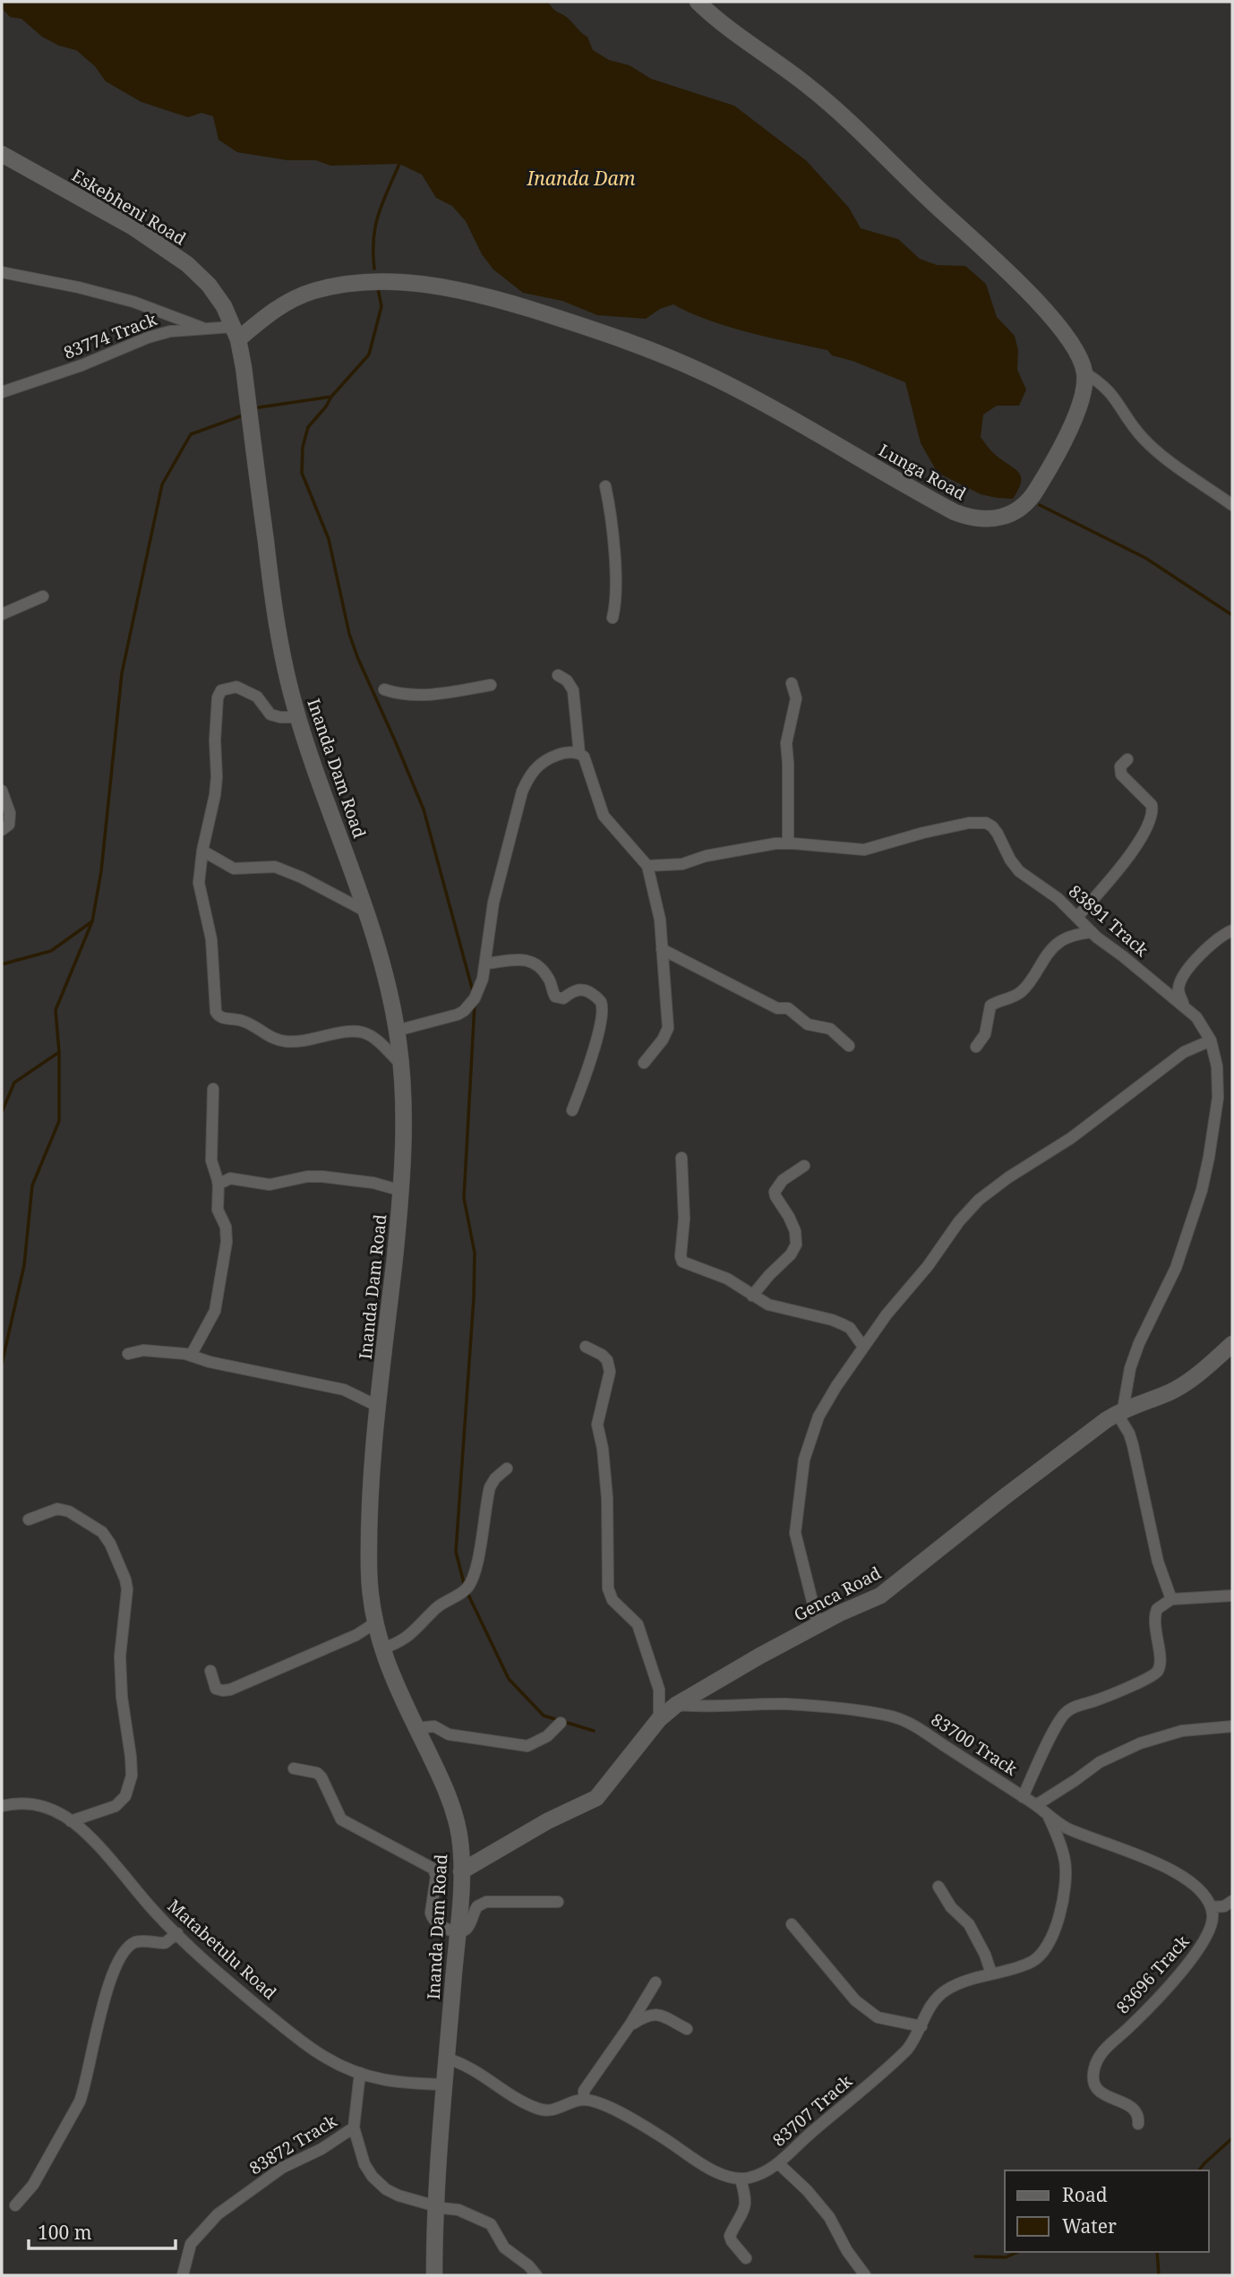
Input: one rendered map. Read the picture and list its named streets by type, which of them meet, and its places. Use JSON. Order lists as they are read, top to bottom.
{
  "streets": {
    "street": [
      "Eskebheni Road",
      "83774 Track",
      "Lunga Road",
      "Inanda Dam Road",
      "83891 Track",
      "Genca Road",
      "83700 Track",
      "Matabetulu Road",
      "83696 Track",
      "83707 Track",
      "83872 Track"
    ]
  },
  "crossings": [
    ["Eskebheni Road", "Inanda Dam Road"],
    ["83774 Track", "Lunga Road"],
    ["83774 Track", "Inanda Dam Road"],
    ["Lunga Road", "Inanda Dam Road"],
    ["Inanda Dam Road", "Genca Road"],
    ["Inanda Dam Road", "Matabetulu Road"],
    ["83891 Track", "Genca Road"],
    ["Genca Road", "83700 Track"]
  ],
  "water": ["Inanda Dam"],
  "legend": ["Road", "Water"],
  "scale_bar": "100 m"
}
